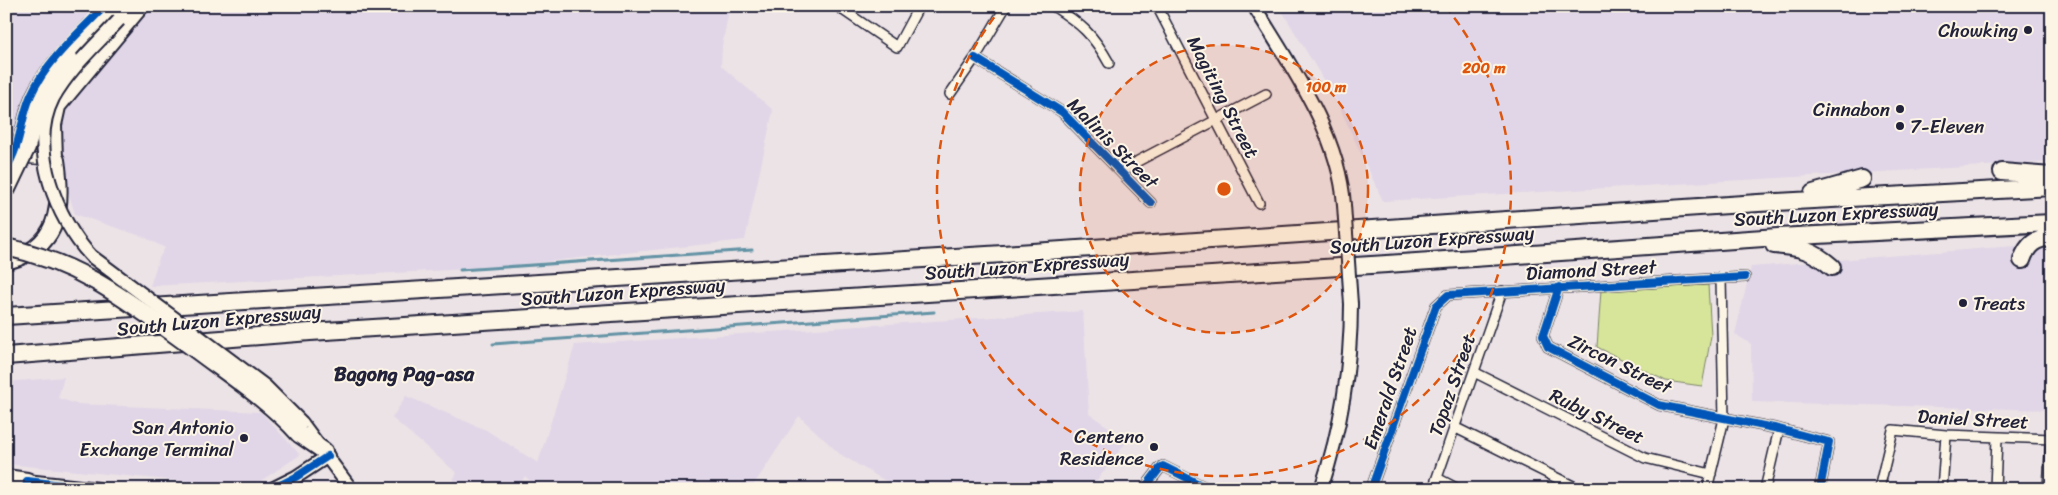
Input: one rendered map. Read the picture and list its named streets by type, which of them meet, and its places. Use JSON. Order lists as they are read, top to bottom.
{
  "streets": {
    "highway": ["South Luzon Expressway"],
    "street": [
      "Magiting Street",
      "Malinis Street",
      "Diamond Street",
      "Zircon Street",
      "Topaz Street",
      "Emerald Street",
      "Ruby Street",
      "Daniel Street"
    ]
  },
  "crossings": [
    ["Diamond Street", "Zircon Street"],
    ["Diamond Street", "Topaz Street"],
    ["Diamond Street", "Emerald Street"],
    ["Topaz Street", "Ruby Street"]
  ],
  "districts": ["Bagong Pag-asa"],
  "places": [
    "Chowking",
    "Cinnabon",
    "7-Eleven",
    "Treats",
    "San Antonio Exchange Terminal",
    "Centeno Residence"
  ],
  "rings": ["200 m", "100 m"]
}
